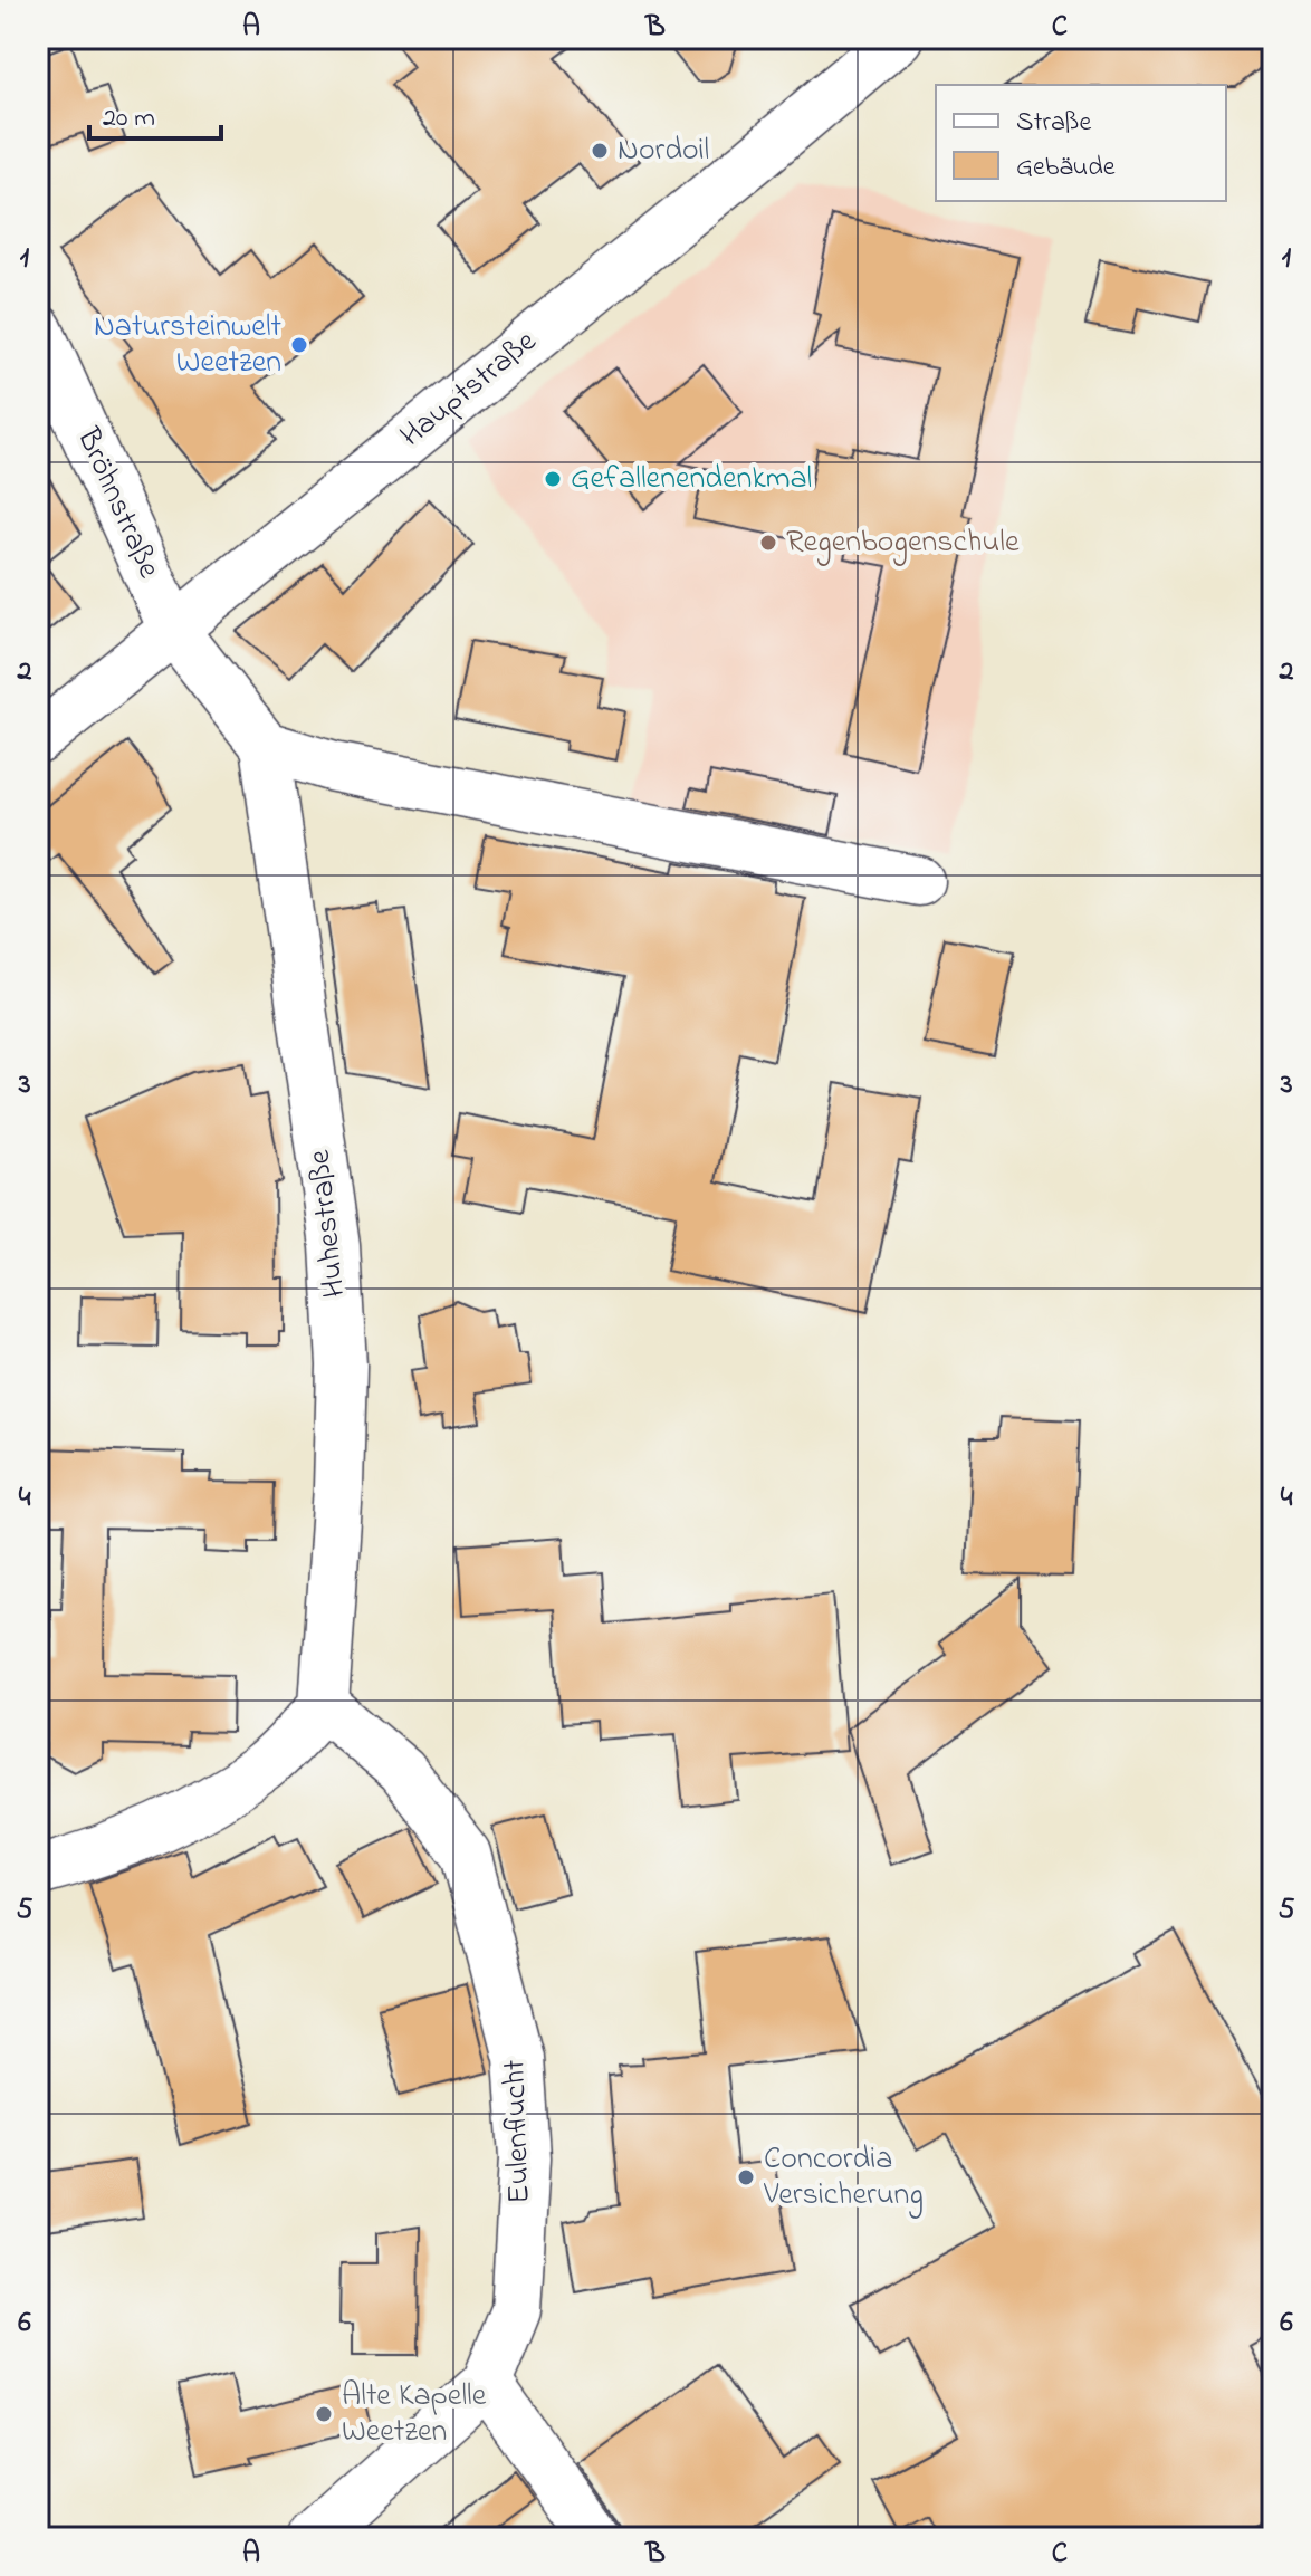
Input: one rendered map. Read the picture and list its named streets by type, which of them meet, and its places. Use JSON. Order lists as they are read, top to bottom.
{
  "streets": {
    "street": [
      "Hauptstraße",
      "Bröhnstraße",
      "Huhestraße",
      "Eulenflucht"
    ]
  },
  "crossings": [
    ["Hauptstraße", "Bröhnstraße"],
    ["Hauptstraße", "Huhestraße"],
    ["Bröhnstraße", "Huhestraße"],
    ["Huhestraße", "Eulenflucht"]
  ],
  "places": [
    "Nordoil",
    "Natursteinwelt Weetzen",
    "Gefallenendenkmal",
    "Regenbogenschule",
    "Concordia Versicherung",
    "Alte Kapelle Weetzen"
  ],
  "legend": ["Straße", "Gebäude"],
  "scale_bar": "20 m",
  "grid": {
    "columns": ["A", "B", "C"],
    "rows": [
      "1",
      "2",
      "3",
      "4",
      "5",
      "6"
    ]
  }
}
